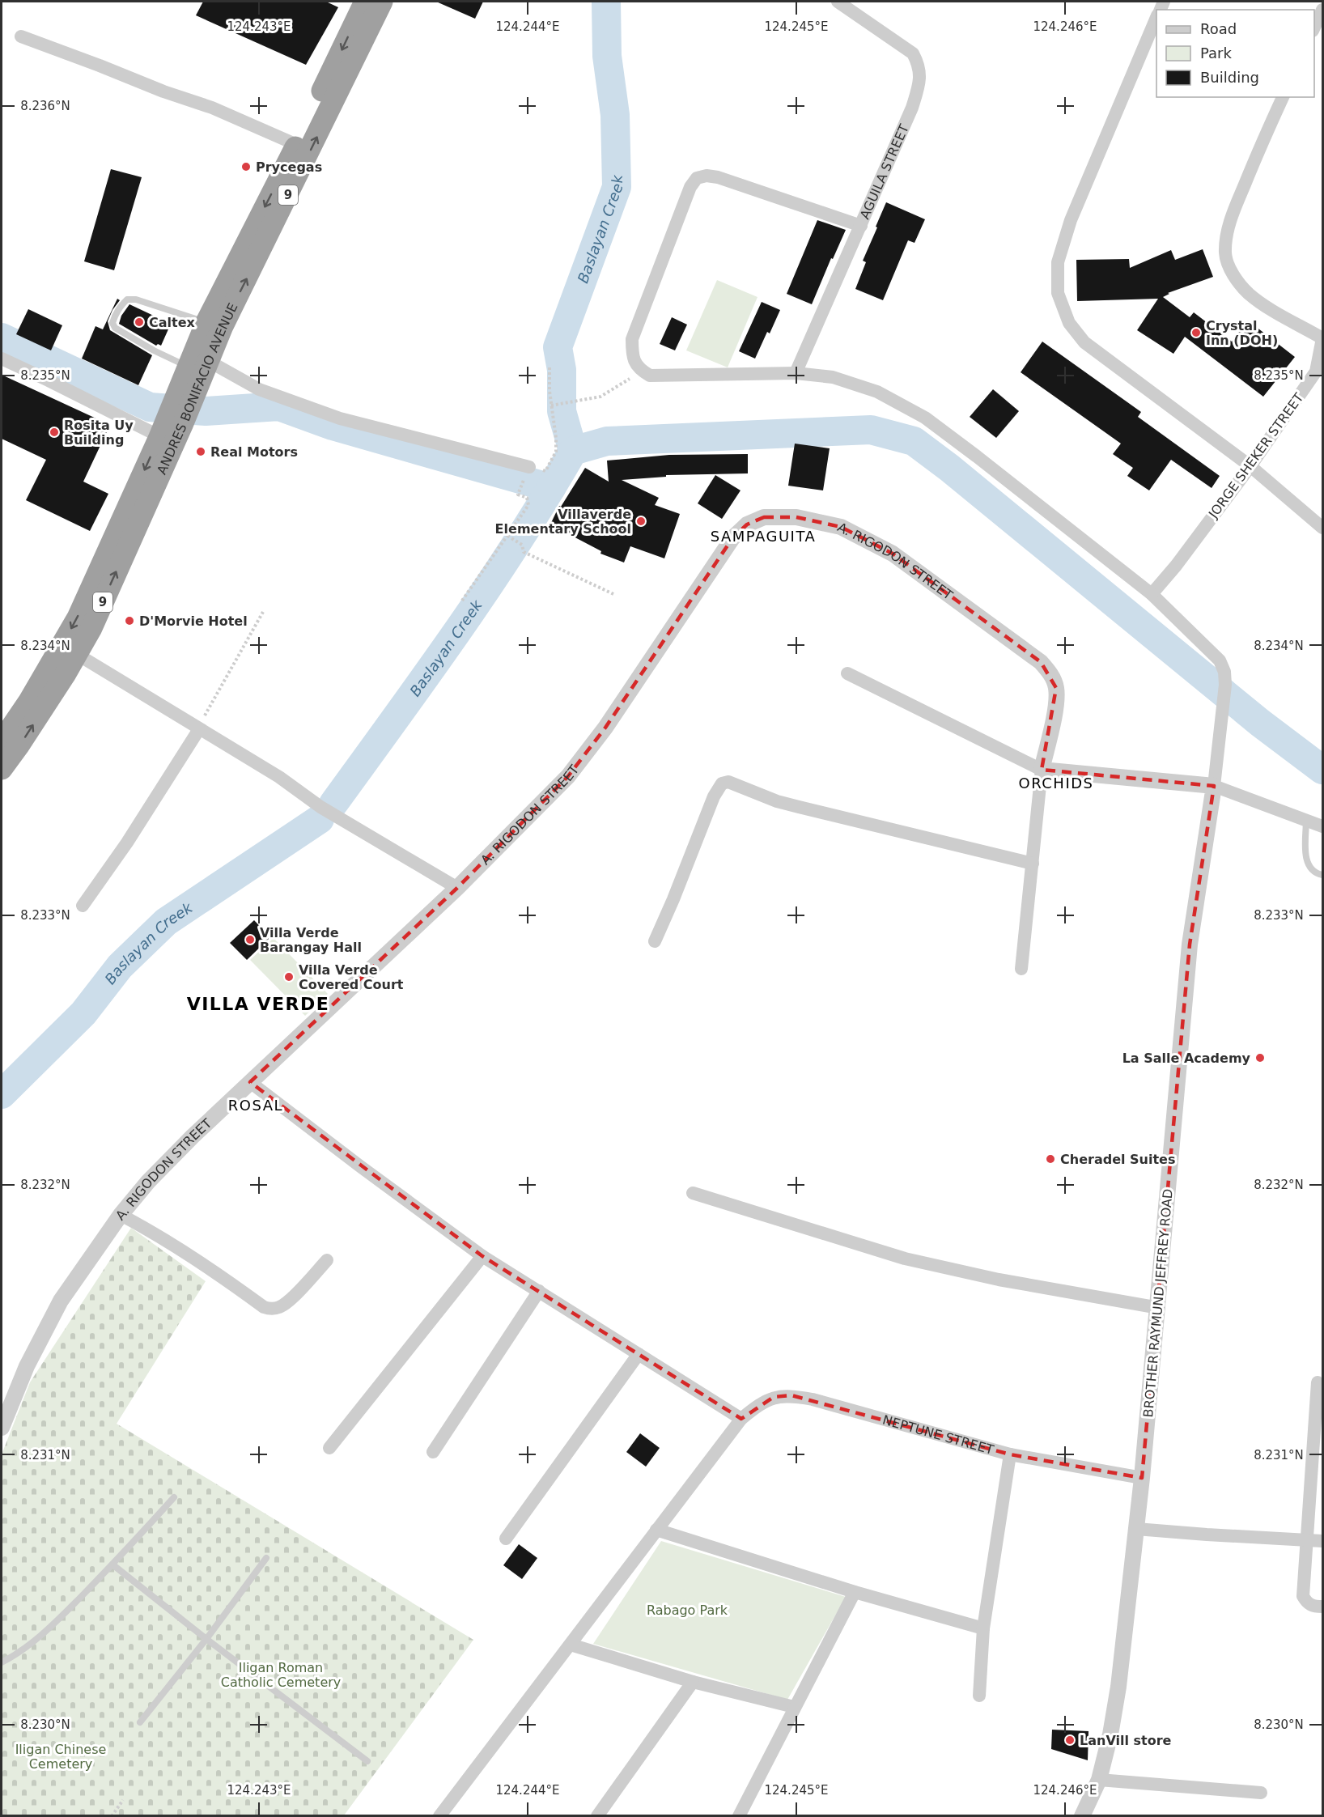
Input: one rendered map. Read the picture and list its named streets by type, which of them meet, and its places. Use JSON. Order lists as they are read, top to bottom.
{
  "streets": {
    "highway": ["9", "ANDRES BONIFACIO AVENUE"],
    "street": [
      "AGUILA STREET",
      "JORGE SHEKER STREET",
      "A. RIGODON STREET",
      "BROTHER RAYMUND JEFFREY ROAD",
      "NEPTUNE STREET"
    ]
  },
  "crossings": [
    ["BROTHER RAYMUND JEFFREY ROAD", "NEPTUNE STREET"]
  ],
  "districts": [
    "SAMPAGUITA",
    "ORCHIDS",
    "VILLA VERDE",
    "ROSAL"
  ],
  "water": ["Baslayan Creek"],
  "parks": ["Rabago Park", "Iligan Roman Catholic Cemetery", "Iligan Chinese Cemetery"],
  "places": [
    "Prycegas",
    "Caltex",
    "Crystal Inn (DOH)",
    "Rosita Uy Building",
    "Real Motors",
    "Villaverde Elementary School",
    "D'Morvie Hotel",
    "Villa Verde Barangay Hall",
    "Villa Verde Covered Court",
    "La Salle Academy",
    "Cheradel Suites",
    "LanVill store"
  ],
  "legend": ["Road", "Park", "Building"],
  "coordinates": [
    "124.243°E",
    "124.244°E",
    "124.245°E",
    "124.246°E",
    "8.236°N",
    "8.235°N",
    "8.234°N",
    "8.233°N",
    "8.232°N",
    "8.231°N",
    "8.230°N"
  ]
}
